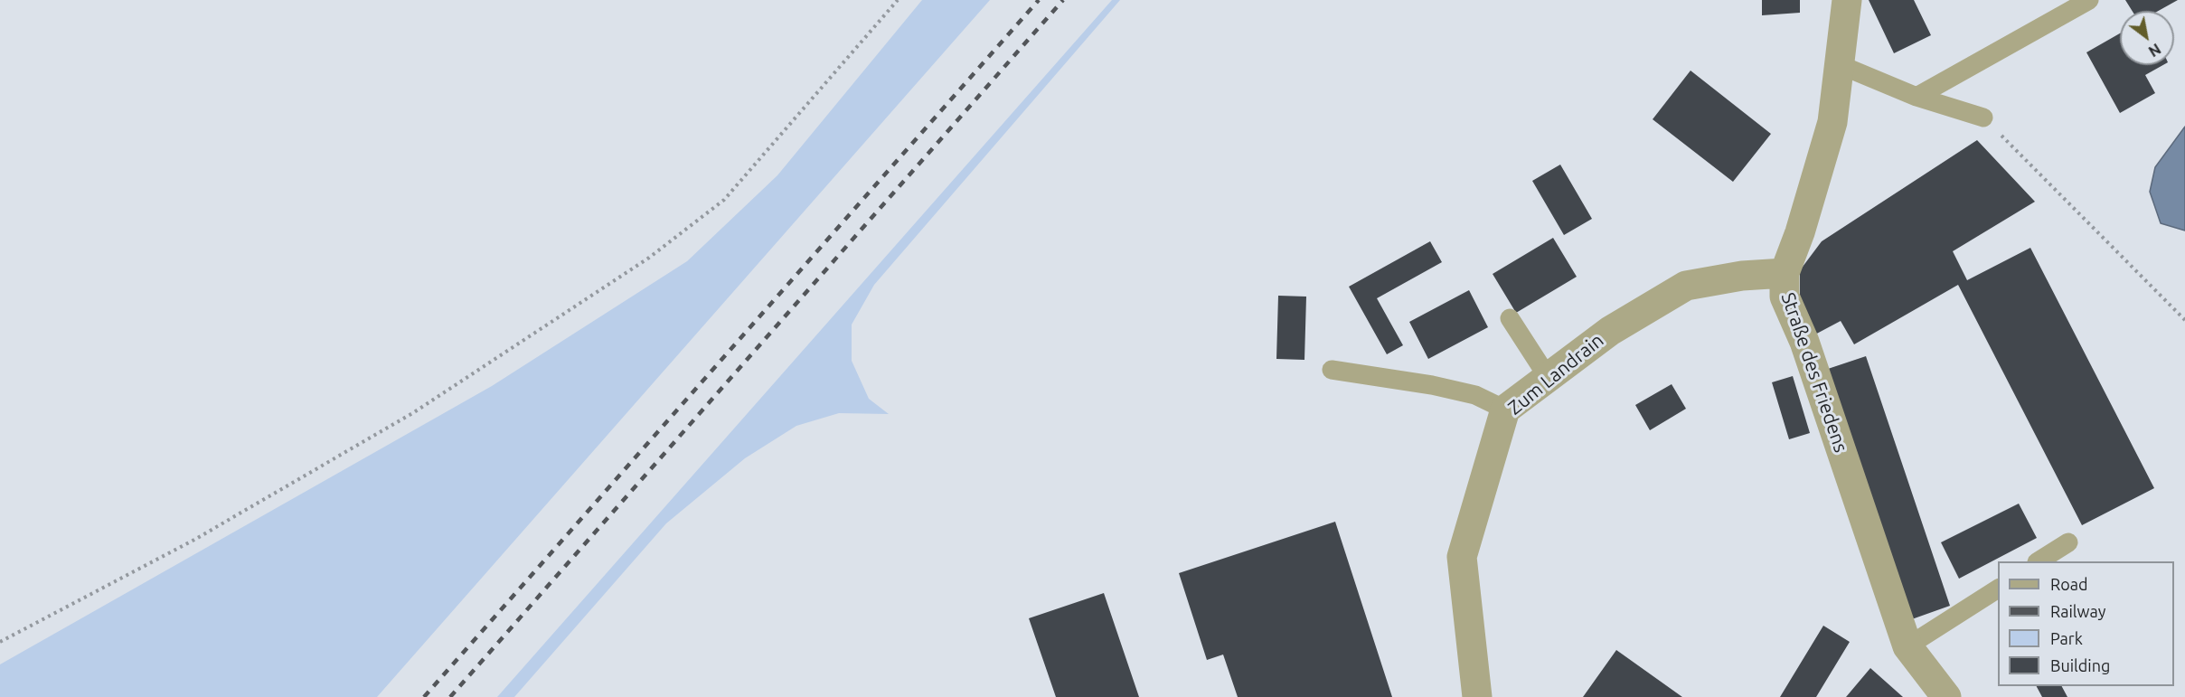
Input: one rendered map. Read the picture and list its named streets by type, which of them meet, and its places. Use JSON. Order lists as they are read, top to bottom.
{
  "streets": {
    "street": ["Straße des Friedens", "Zum Landrain"]
  },
  "crossings": [
    ["Straße des Friedens", "Zum Landrain"]
  ],
  "legend": [
    "Road",
    "Railway",
    "Park",
    "Building"
  ],
  "north": "bottom right"
}
